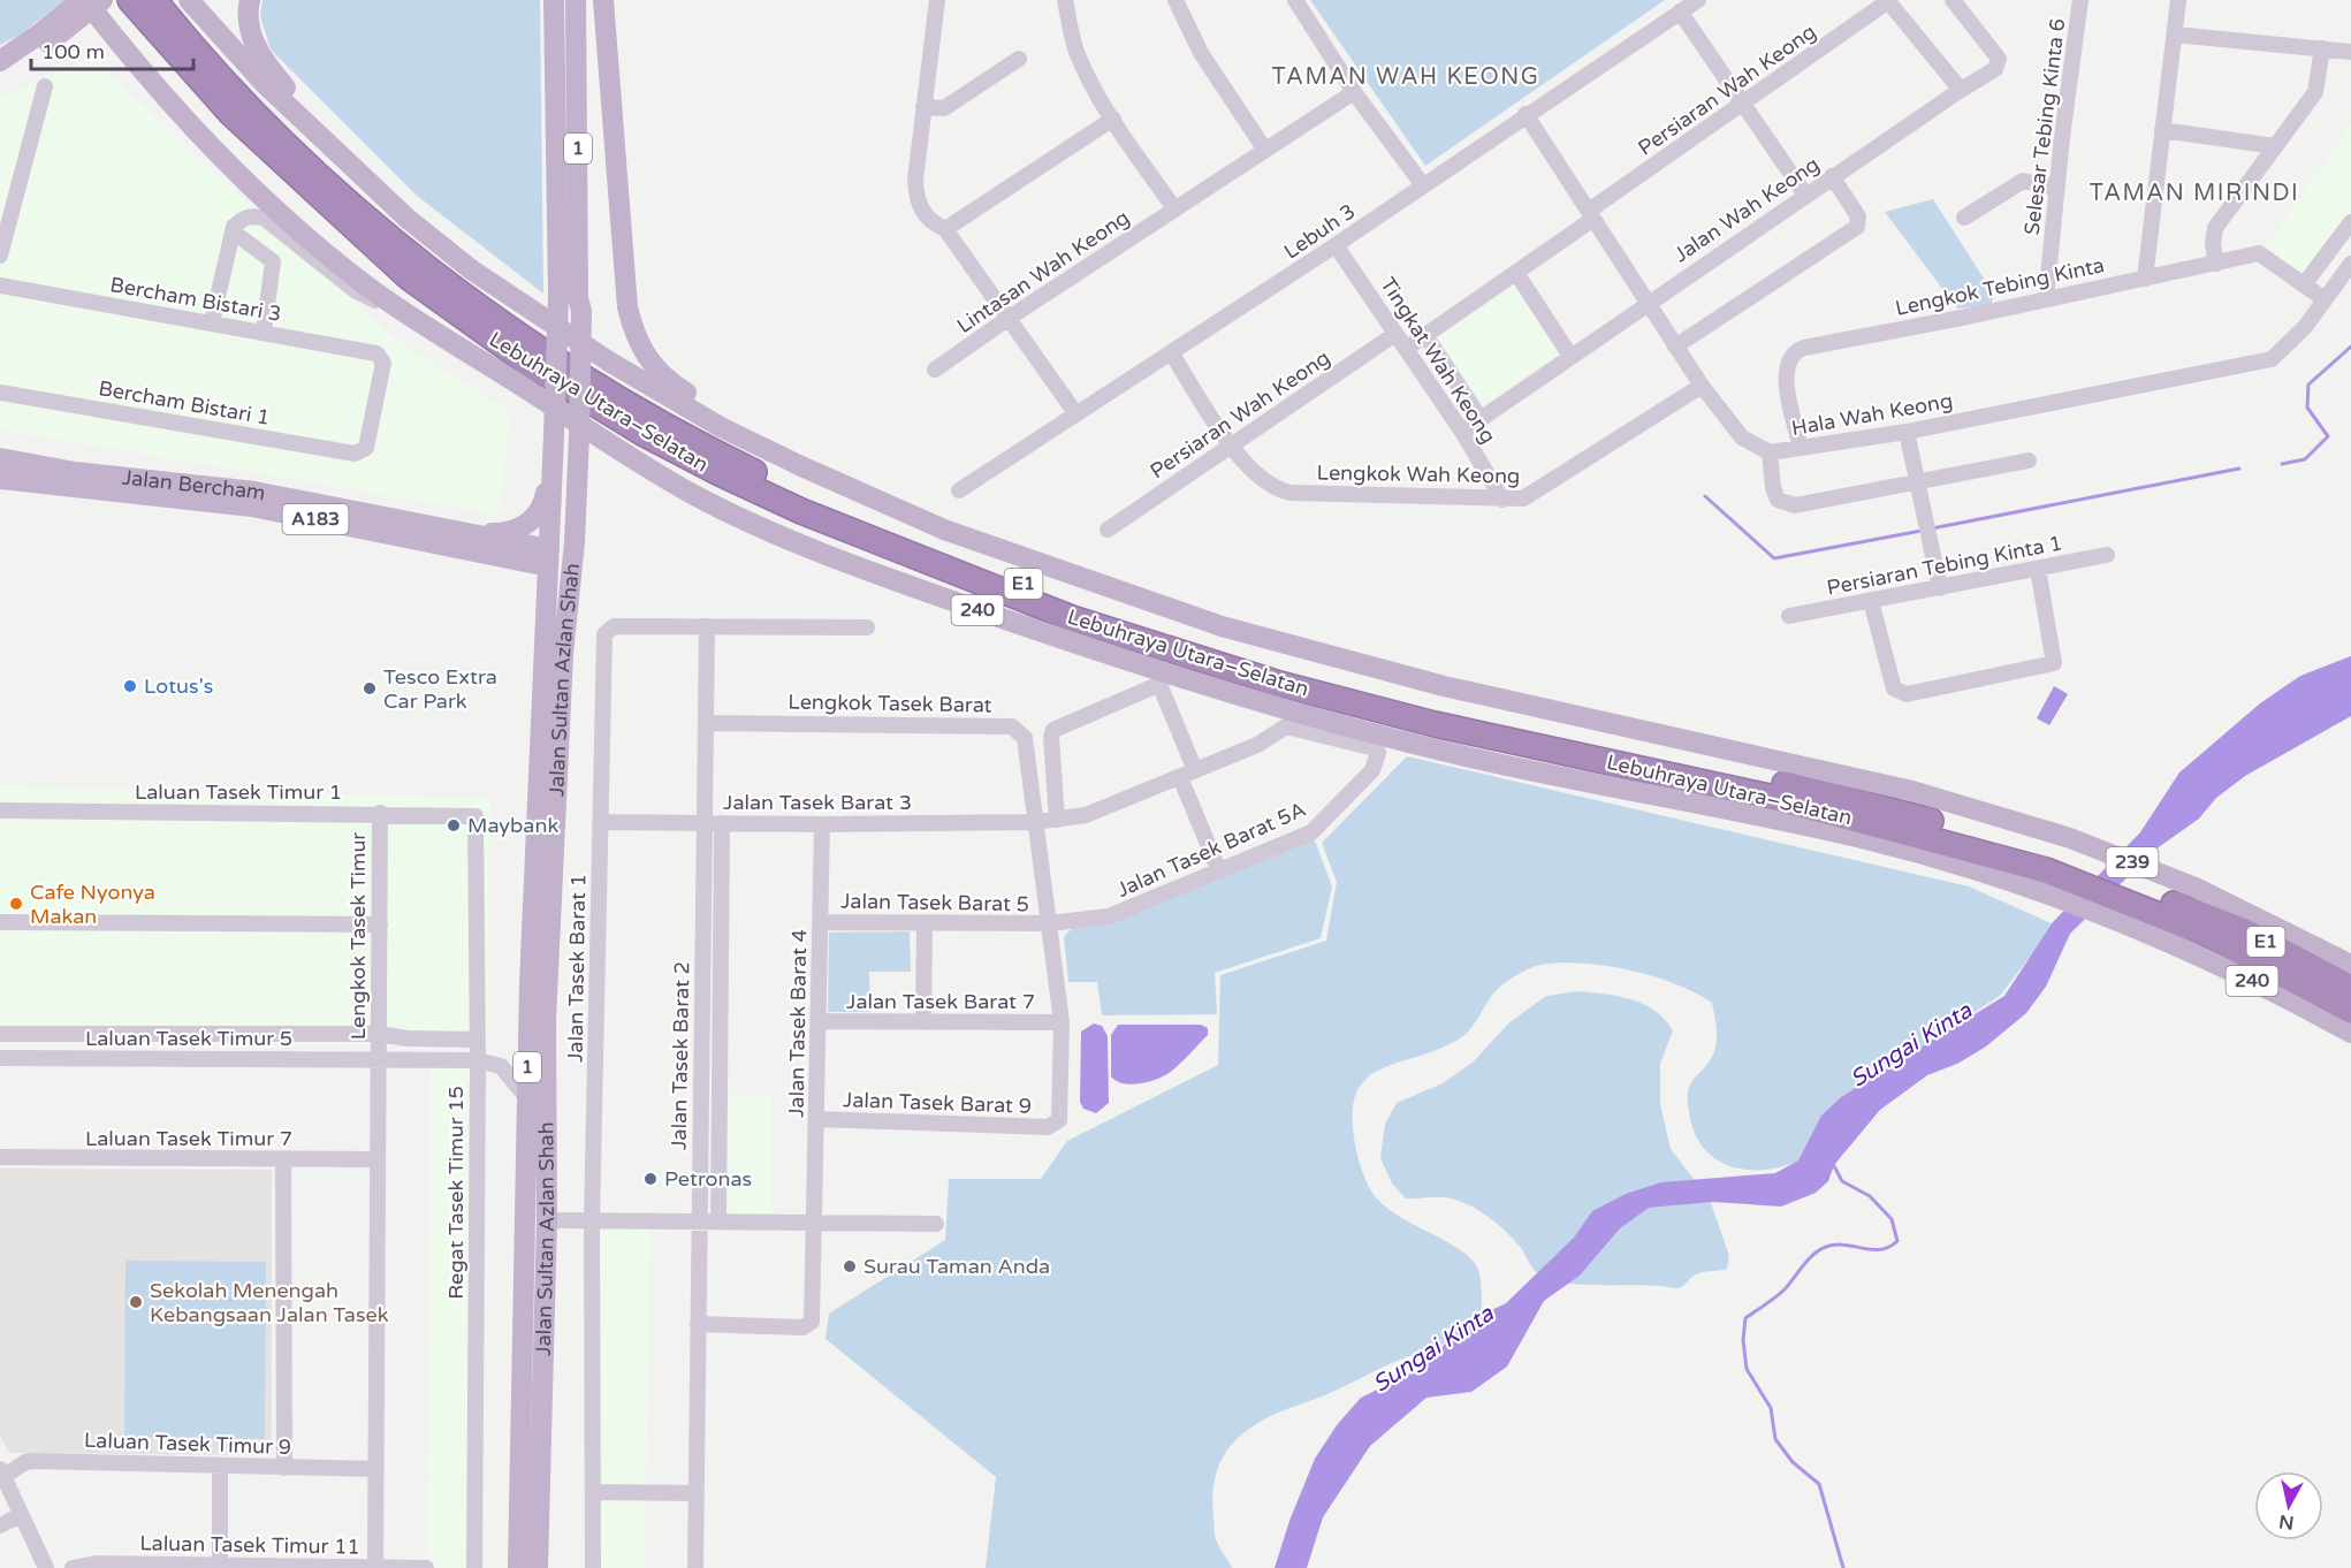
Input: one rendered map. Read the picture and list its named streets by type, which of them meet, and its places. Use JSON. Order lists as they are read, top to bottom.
{
  "streets": {
    "highway": ["Lebuhraya Utara–Selatan", "E1"],
    "main road": [
      "1",
      "Jalan Bercham",
      "A183",
      "240",
      "Jalan Sultan Azlan Shah",
      "239"
    ],
    "street": [
      "Persiaran Wah Keong",
      "Selesar Tebing Kinta 6",
      "Jalan Wah Keong",
      "Lebuh 3",
      "Lintasan Wah Keong",
      "Lengkok Tebing Kinta",
      "Bercham Bistari 3",
      "Tingkat Wah Keong",
      "Bercham Bistari 1",
      "Hala Wah Keong",
      "Lengkok Wah Keong",
      "Persiaran Tebing Kinta 1",
      "Lengkok Tasek Barat",
      "Laluan Tasek Timur 1",
      "Jalan Tasek Barat 3",
      "Jalan Tasek Barat 5A",
      "Jalan Tasek Barat 5",
      "Lengkok Tasek Timur",
      "Jalan Tasek Barat 1",
      "Jalan Tasek Barat 7",
      "Jalan Tasek Barat 4",
      "Laluan Tasek Timur 5",
      "Jalan Tasek Barat 2",
      "Jalan Tasek Barat 9",
      "Laluan Tasek Timur 7",
      "Regat Tasek Timur 15",
      "Laluan Tasek Timur 9",
      "Laluan Tasek Timur 11"
    ]
  },
  "crossings": [
    ["Persiaran Wah Keong", "Tingkat Wah Keong"],
    ["Persiaran Wah Keong", "Hala Wah Keong"],
    ["Persiaran Wah Keong", "Lengkok Wah Keong"],
    ["Selesar Tebing Kinta 6", "Lengkok Tebing Kinta"],
    ["Jalan Wah Keong", "Tingkat Wah Keong"],
    ["Jalan Wah Keong", "Hala Wah Keong"],
    ["Lebuh 3", "Tingkat Wah Keong"],
    ["Lebuh 3", "Hala Wah Keong"],
    ["Lebuh 3", "Lengkok Wah Keong"],
    ["Lengkok Tebing Kinta", "Hala Wah Keong"],
    ["Bercham Bistari 3", "Bercham Bistari 1"],
    ["Tingkat Wah Keong", "Lengkok Wah Keong"],
    ["Lebuhraya Utara–Selatan", "240"],
    ["Hala Wah Keong", "Lengkok Wah Keong"],
    ["Jalan Bercham", "Jalan Sultan Azlan Shah"],
    ["Jalan Sultan Azlan Shah", "Lengkok Tasek Timur"],
    ["Lengkok Tasek Barat", "Jalan Tasek Barat 3"],
    ["Lengkok Tasek Barat", "Jalan Tasek Barat 5A"],
    ["Lengkok Tasek Barat", "Jalan Tasek Barat 5"],
    ["Lengkok Tasek Barat", "Jalan Tasek Barat 7"],
    ["Lengkok Tasek Barat", "Jalan Tasek Barat 2"],
    ["Lengkok Tasek Barat", "Jalan Tasek Barat 9"],
    ["Laluan Tasek Timur 1", "Lengkok Tasek Timur"],
    ["Laluan Tasek Timur 1", "Regat Tasek Timur 15"],
    ["Jalan Tasek Barat 3", "Jalan Tasek Barat 5A"],
    ["Jalan Tasek Barat 3", "Jalan Tasek Barat 1"],
    ["Jalan Tasek Barat 3", "Jalan Tasek Barat 4"],
    ["Jalan Tasek Barat 3", "Jalan Tasek Barat 2"],
    ["Jalan Tasek Barat 5A", "Jalan Tasek Barat 5"],
    ["Jalan Tasek Barat 5", "Jalan Tasek Barat 4"],
    ["Lengkok Tasek Timur", "Laluan Tasek Timur 5"],
    ["Lengkok Tasek Timur", "Laluan Tasek Timur 7"],
    ["Lengkok Tasek Timur", "Regat Tasek Timur 15"],
    ["Lengkok Tasek Timur", "Laluan Tasek Timur 9"],
    ["Lengkok Tasek Timur", "Laluan Tasek Timur 11"],
    ["Jalan Tasek Barat 1", "Jalan Tasek Barat 2"],
    ["Jalan Tasek Barat 7", "Jalan Tasek Barat 4"],
    ["Jalan Tasek Barat 4", "Jalan Tasek Barat 2"],
    ["Jalan Tasek Barat 4", "Jalan Tasek Barat 9"]
  ],
  "districts": ["TAMAN WAH KEONG", "TAMAN MIRINDI"],
  "water": ["Sungai Kinta"],
  "places": [
    "Lotus's",
    "Tesco Extra Car Park",
    "Maybank",
    "Cafe Nyonya Makan",
    "Petronas",
    "Surau Taman Anda",
    "Sekolah Menengah Kebangsaan Jalan Tasek"
  ],
  "scale_bar": "100 m",
  "north": "bottom"
}
